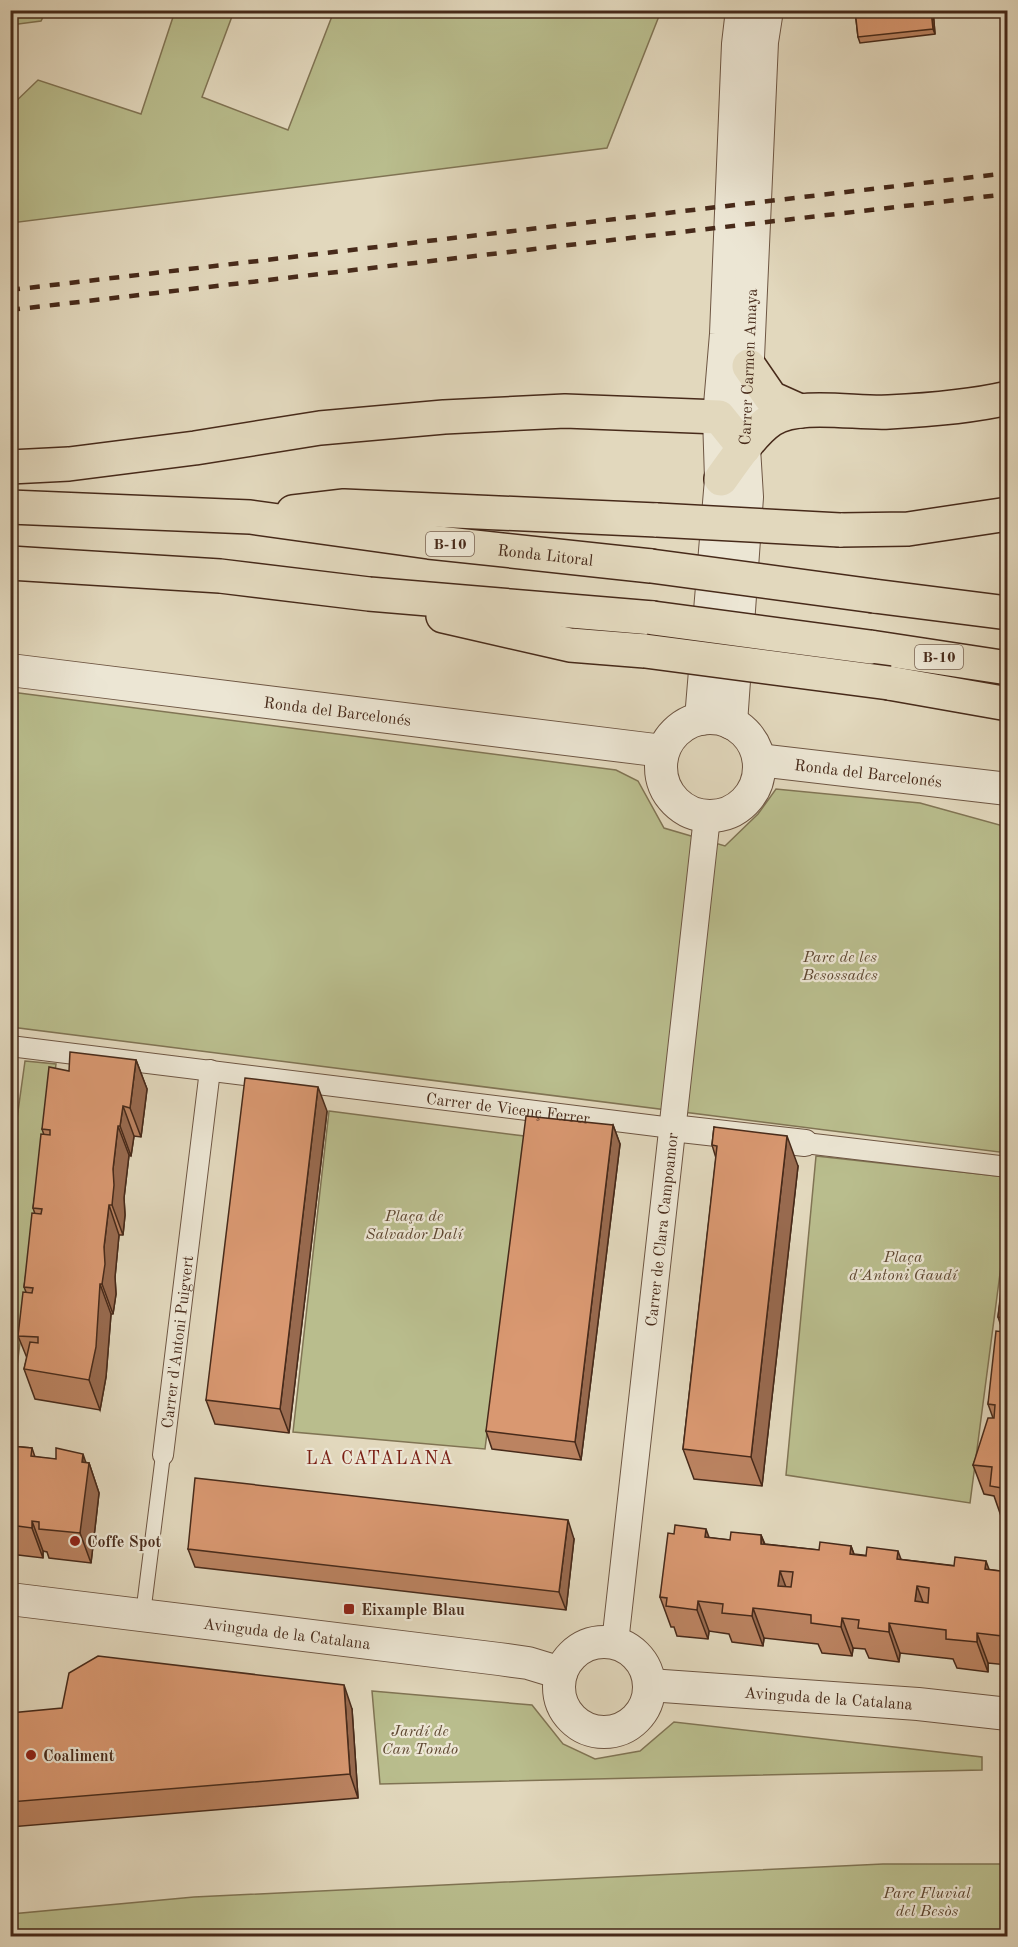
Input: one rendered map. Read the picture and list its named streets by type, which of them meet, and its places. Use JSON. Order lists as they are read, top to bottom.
{
  "streets": {
    "highway": ["B-10", "Ronda Litoral"],
    "street": [
      "Carrer Carmen Amaya",
      "Ronda del Barcelonés",
      "Carrer de Vicenç Ferrer",
      "Carrer de Clara Campoamor",
      "Carrer d'Antoni Puigvert",
      "Avinguda de la Catalana"
    ]
  },
  "crossings": [
    ["Carrer Carmen Amaya", "Ronda del Barcelonés"],
    ["Carrer Carmen Amaya", "Carrer de Clara Campoamor"],
    ["Ronda del Barcelonés", "Carrer de Clara Campoamor"],
    ["Carrer de Vicenç Ferrer", "Carrer de Clara Campoamor"],
    ["Carrer de Vicenç Ferrer", "Carrer d'Antoni Puigvert"],
    ["Carrer de Clara Campoamor", "Avinguda de la Catalana"],
    ["Carrer d'Antoni Puigvert", "Avinguda de la Catalana"]
  ],
  "districts": ["LA CATALANA"],
  "parks": [
    "Parc de les Besossades",
    "Plaça de Salvador Dalí",
    "Plaça d'Antoni Gaudí",
    "Jardí de Can Tondo",
    "Parc Fluvial del Besòs"
  ],
  "places": {
    "other": ["Coffe Spot", "Coaliment"],
    "transit": ["Eixample Blau"]
  }
}
